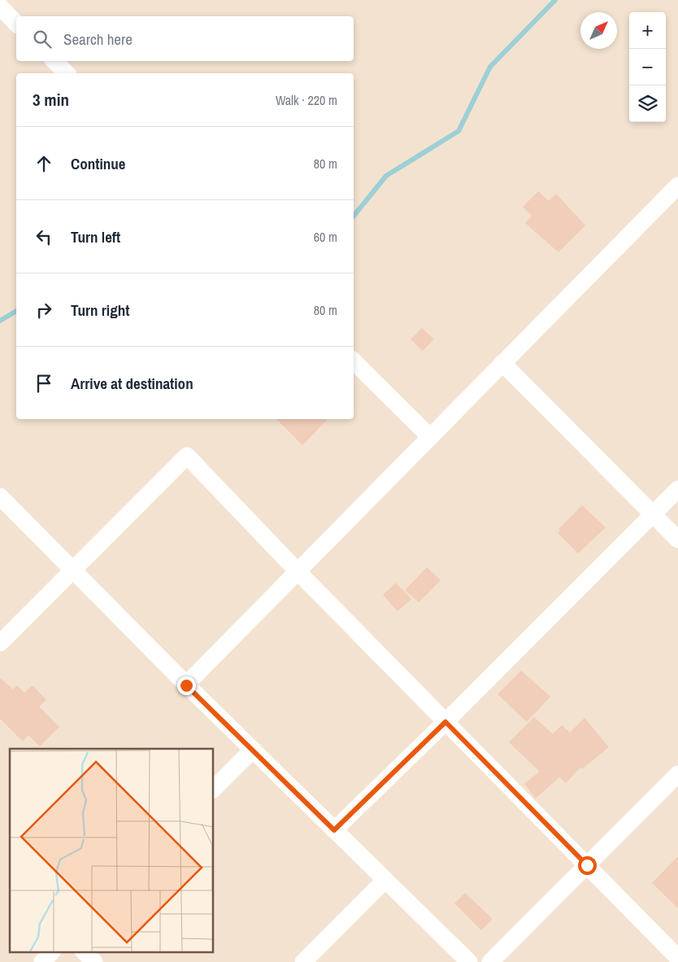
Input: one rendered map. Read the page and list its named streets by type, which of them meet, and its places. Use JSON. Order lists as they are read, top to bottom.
{
  "north": "top right",
  "page": {
    "map_buttons": ["+", "−"],
    "search": "Search here",
    "heading": ["3 min", "Walk · 220 m"],
    "list": [
      ["Continue", "80 m"],
      ["Turn left", "60 m"],
      ["Turn right", "80 m"],
      "Arrive at destination"
    ]
  }
}
